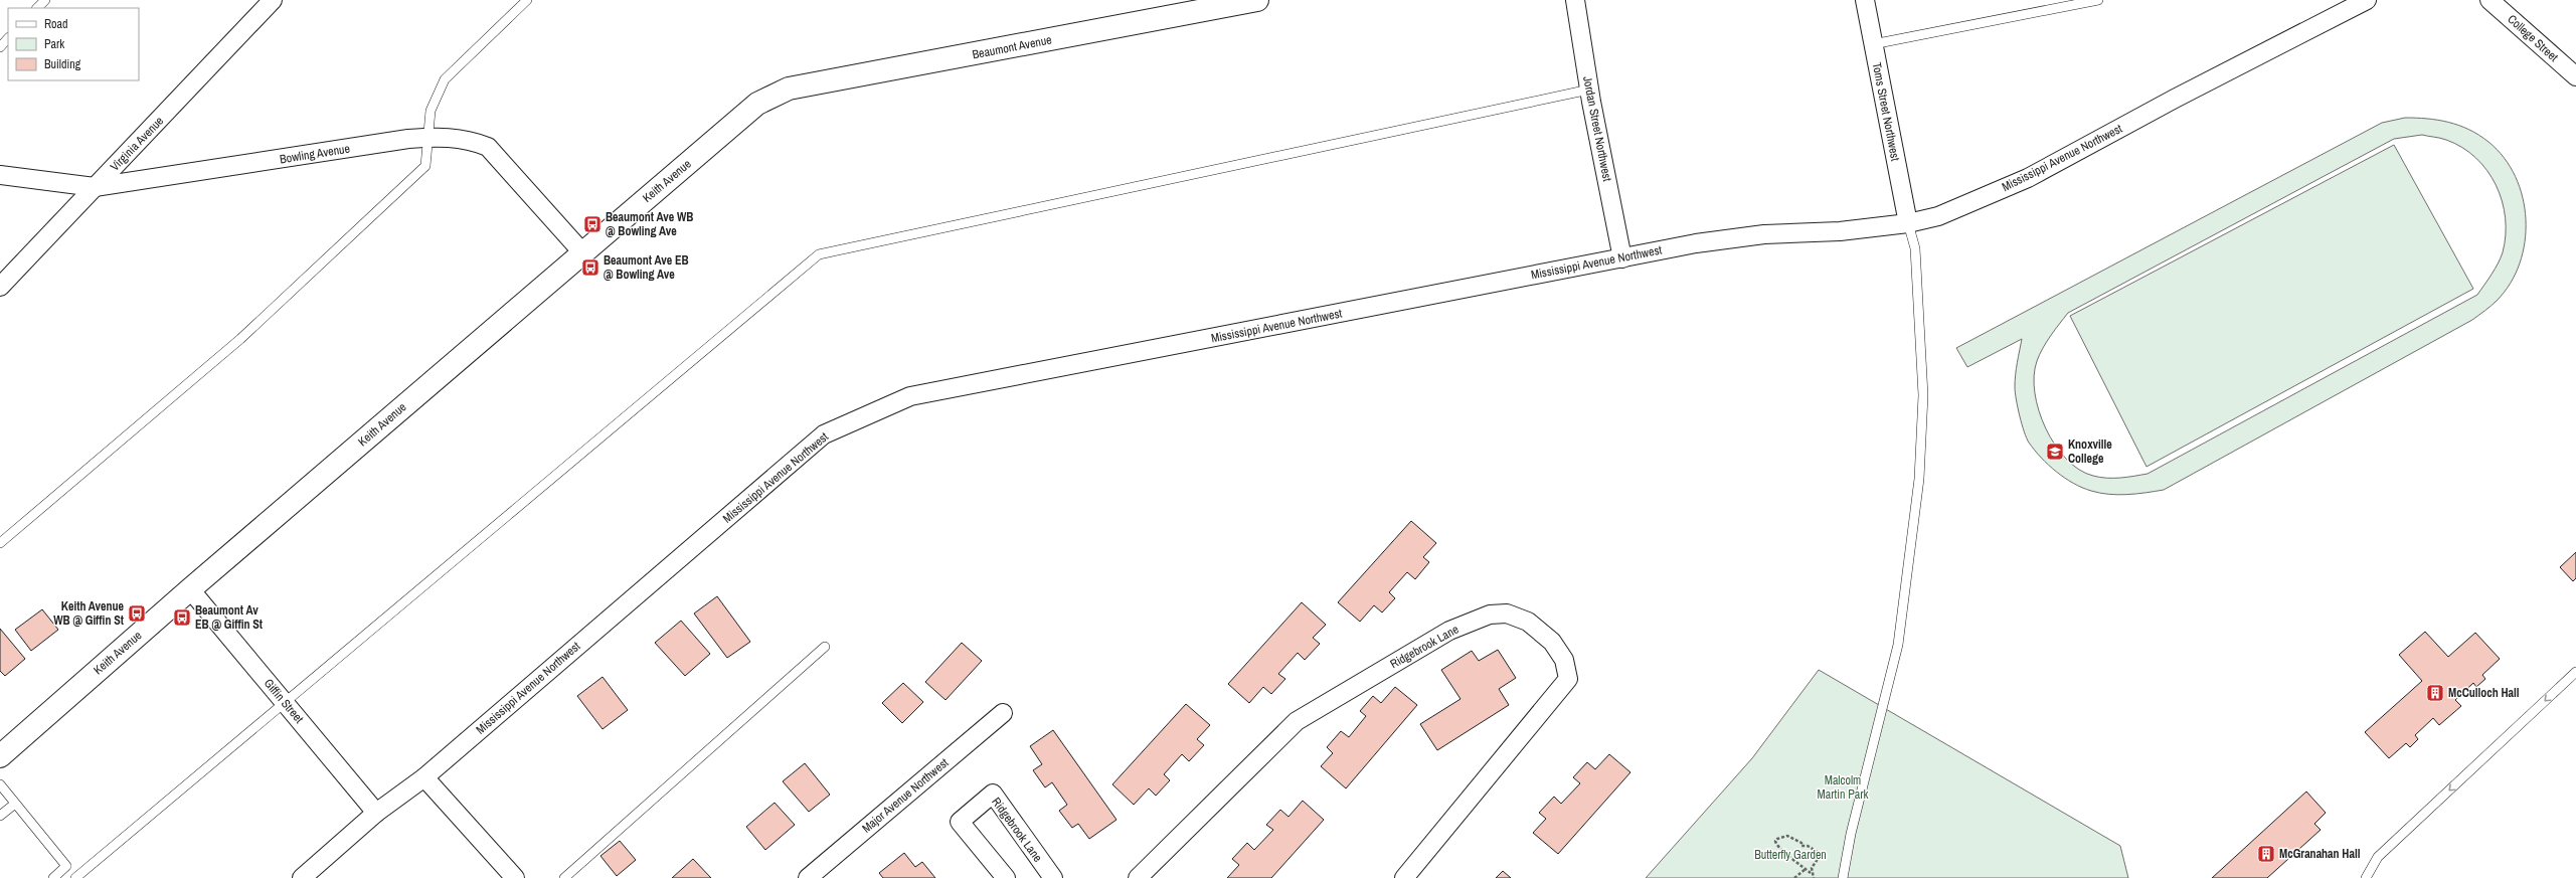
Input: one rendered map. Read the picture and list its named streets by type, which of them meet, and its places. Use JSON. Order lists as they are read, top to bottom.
{
  "streets": {
    "street": [
      "College Street",
      "Beaumont Avenue",
      "Toms Street Northwest",
      "Jordan Street Northwest",
      "Virginia Avenue",
      "Bowling Avenue",
      "Mississippi Avenue Northwest",
      "Keith Avenue",
      "Ridgebrook Lane",
      "Giffin Street",
      "Major Avenue Northwest"
    ]
  },
  "crossings": [
    ["Beaumont Avenue", "Keith Avenue"],
    ["Toms Street Northwest", "Mississippi Avenue Northwest"],
    ["Jordan Street Northwest", "Mississippi Avenue Northwest"],
    ["Virginia Avenue", "Bowling Avenue"],
    ["Bowling Avenue", "Keith Avenue"],
    ["Mississippi Avenue Northwest", "Giffin Street"],
    ["Keith Avenue", "Giffin Street"]
  ],
  "parks": ["Malcolm Martin Park", "Butterfly Garden"],
  "places": {
    "bus stop": [
      "Beaumont Ave WB @ Bowling Ave",
      "Beaumont Ave EB @ Bowling Ave",
      "Keith Avenue WB @ Giffin St",
      "Beaumont Av EB @ Giffin St"
    ],
    "school or university": ["Knoxville College"],
    "building": ["McCulloch Hall", "McGranahan Hall"]
  },
  "legend": ["Road", "Park", "Building"]
}
